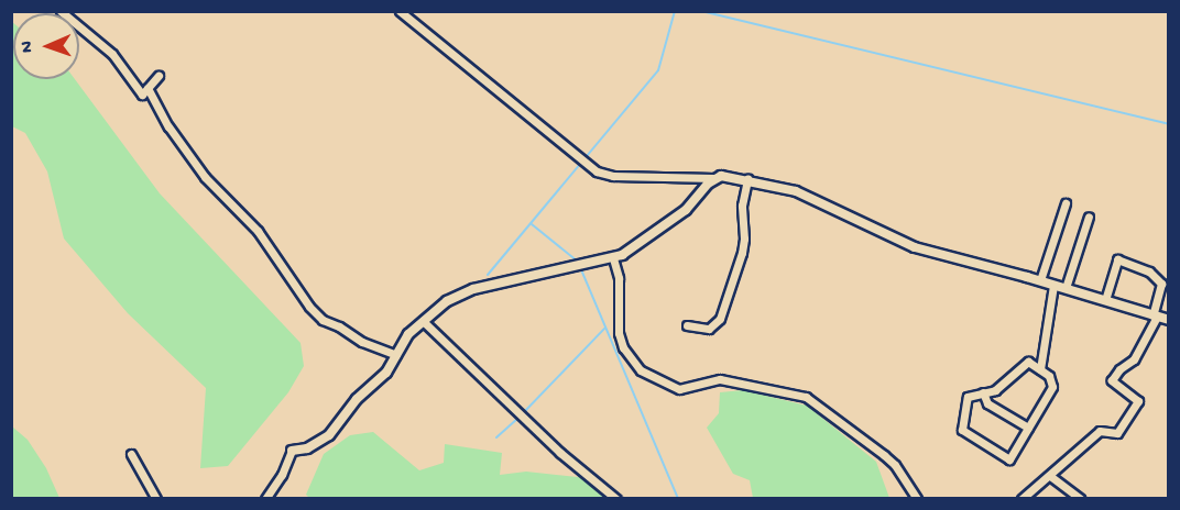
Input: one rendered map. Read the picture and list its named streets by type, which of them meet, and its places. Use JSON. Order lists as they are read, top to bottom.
{
  "north": "left"
}
